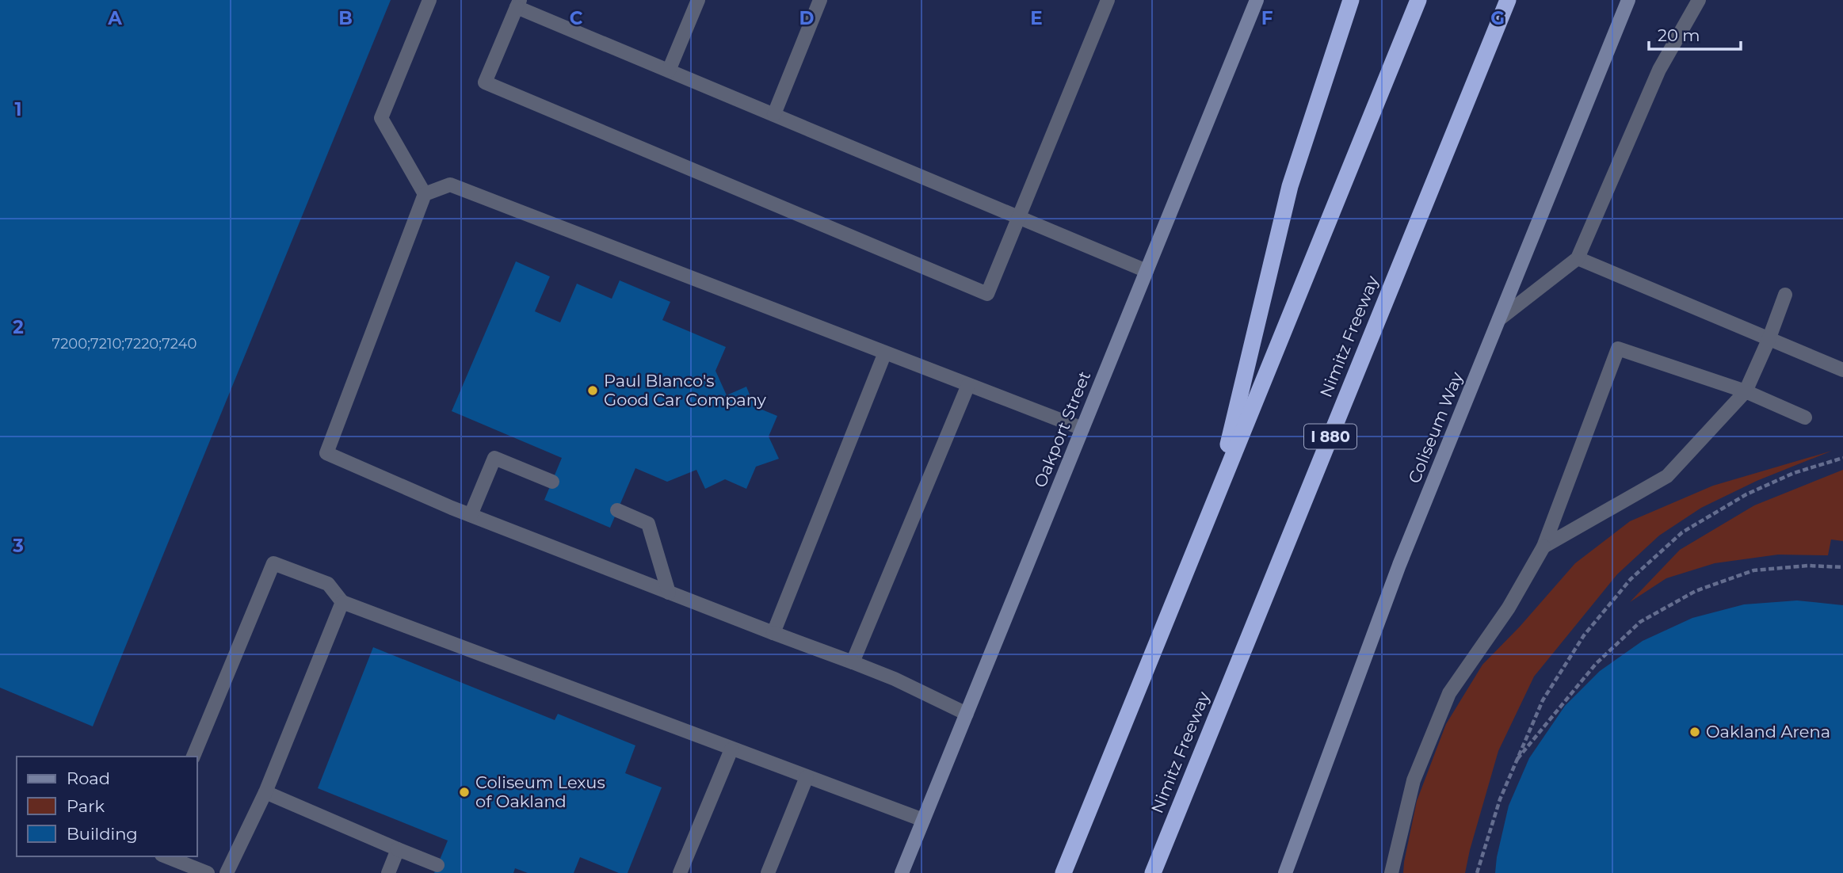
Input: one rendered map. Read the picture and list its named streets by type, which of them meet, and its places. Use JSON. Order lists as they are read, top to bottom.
{
  "streets": {
    "highway": ["Nimitz Freeway", "I 880"],
    "main road": ["Coliseum Way", "Oakport Street"]
  },
  "places": ["Paul Blanco's Good Car Company", "Oakland Arena", "Coliseum Lexus of Oakland"],
  "house_numbers": ["7200;7210;7220;7240"],
  "legend": ["Road", "Park", "Building"],
  "scale_bar": "20 m",
  "grid": {
    "columns": [
      "A",
      "B",
      "C",
      "D",
      "E",
      "F",
      "G"
    ],
    "rows": ["1", "2", "3"]
  }
}
